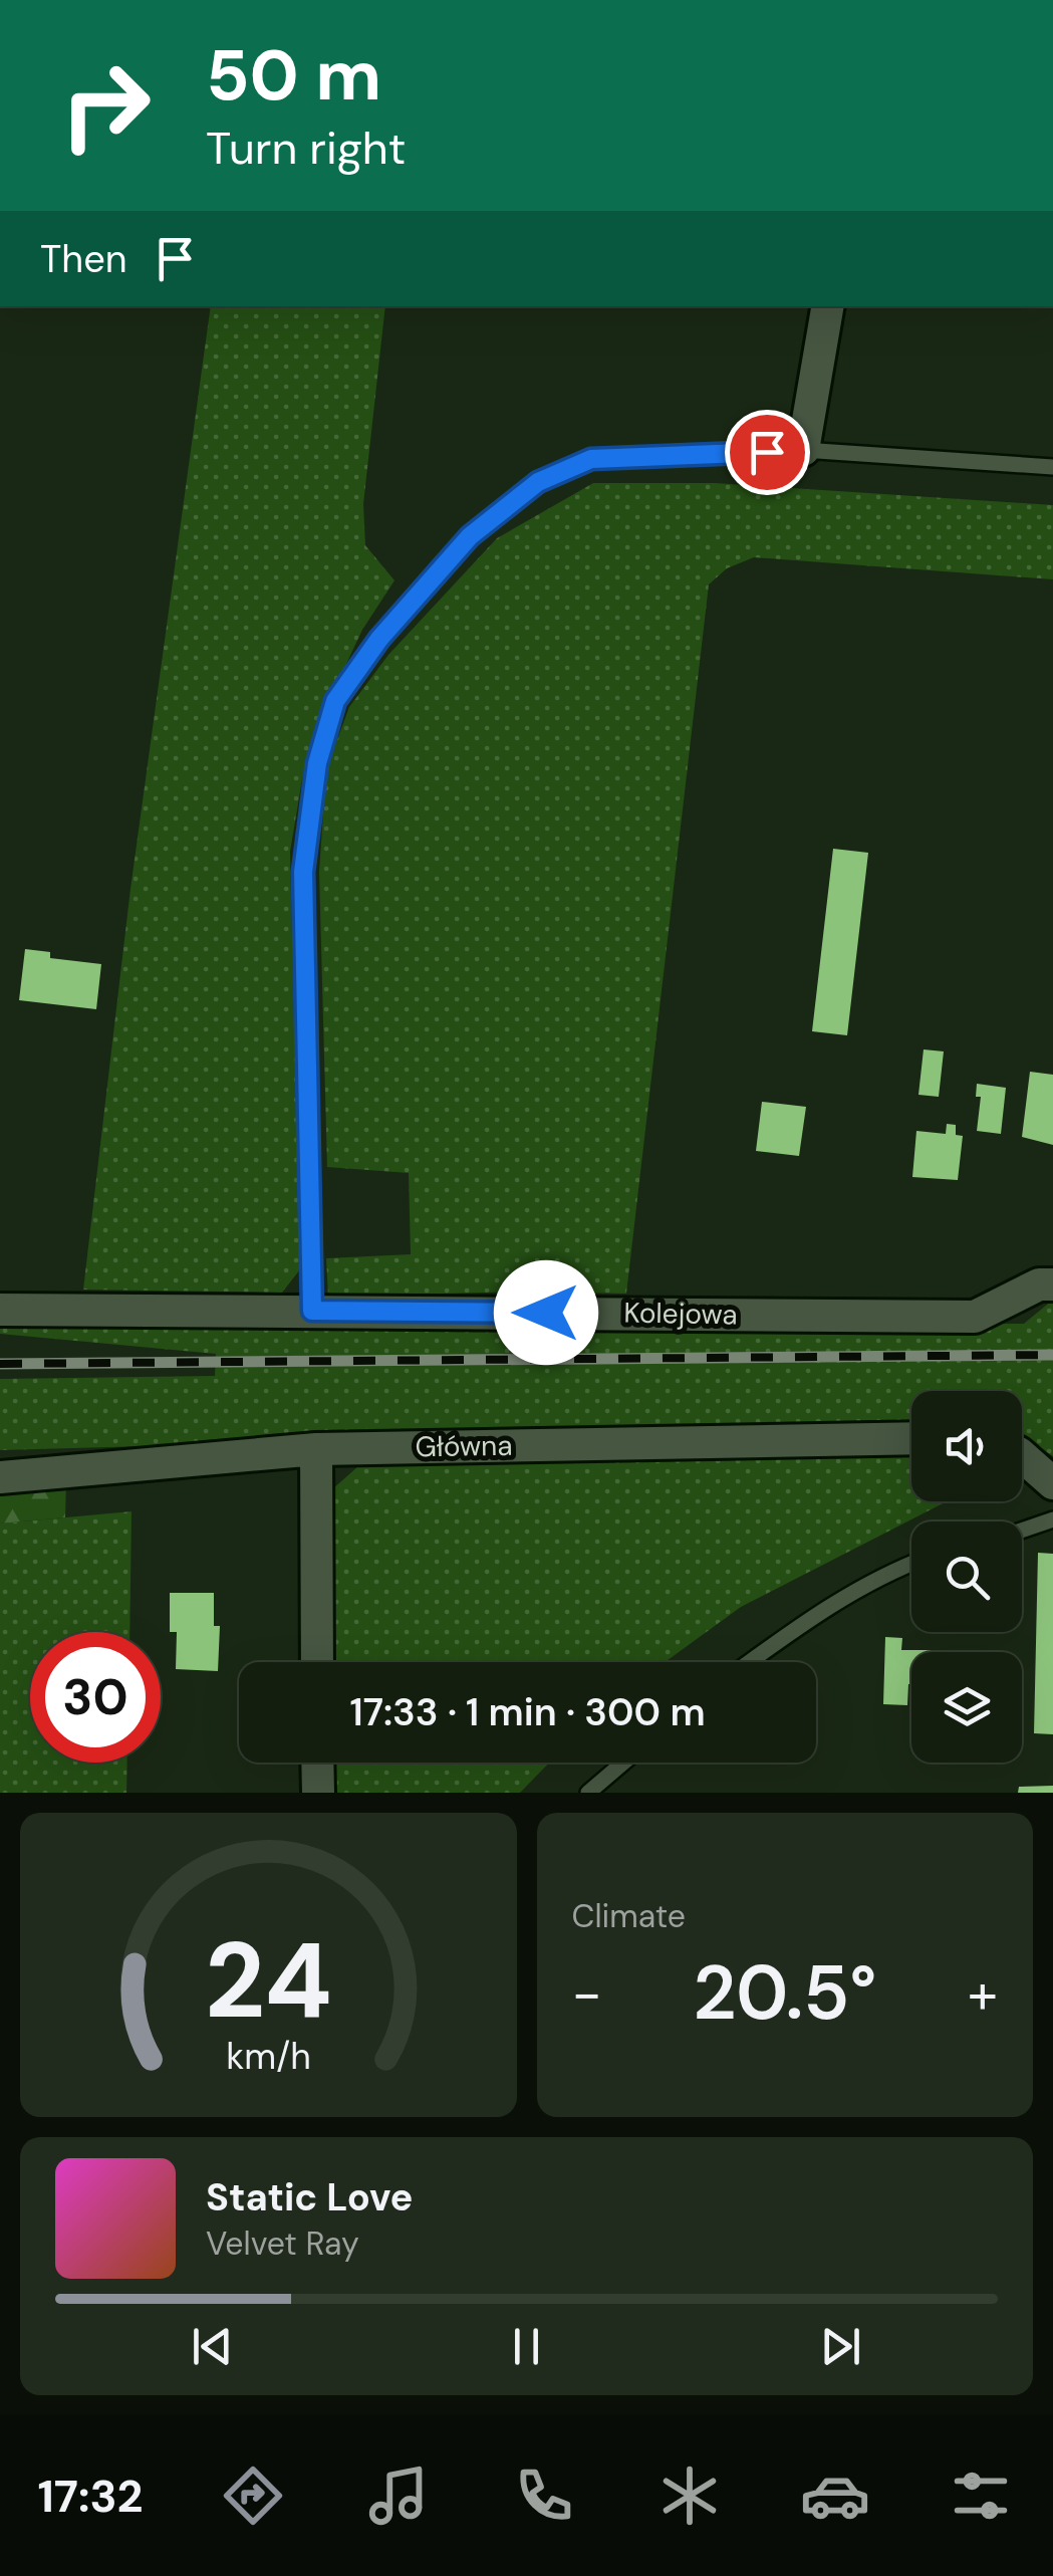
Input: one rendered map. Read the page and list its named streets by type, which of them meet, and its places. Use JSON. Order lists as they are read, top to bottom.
{
  "streets": {
    "street": ["Kolejowa", "Główna"]
  },
  "page": {
    "turn": ["50 m", "Turn right"],
    "then": "Then",
    "limit": "30",
    "trip": "17:33 · 1 min · 300 m",
    "tile": "Climate",
    "heat": ["−", "20.5°", "+"],
    "song": ["Static Love", "Velvet Ray"],
    "tabs": "17:32",
    "gauge": ["24", "km/h"]
  }
}
